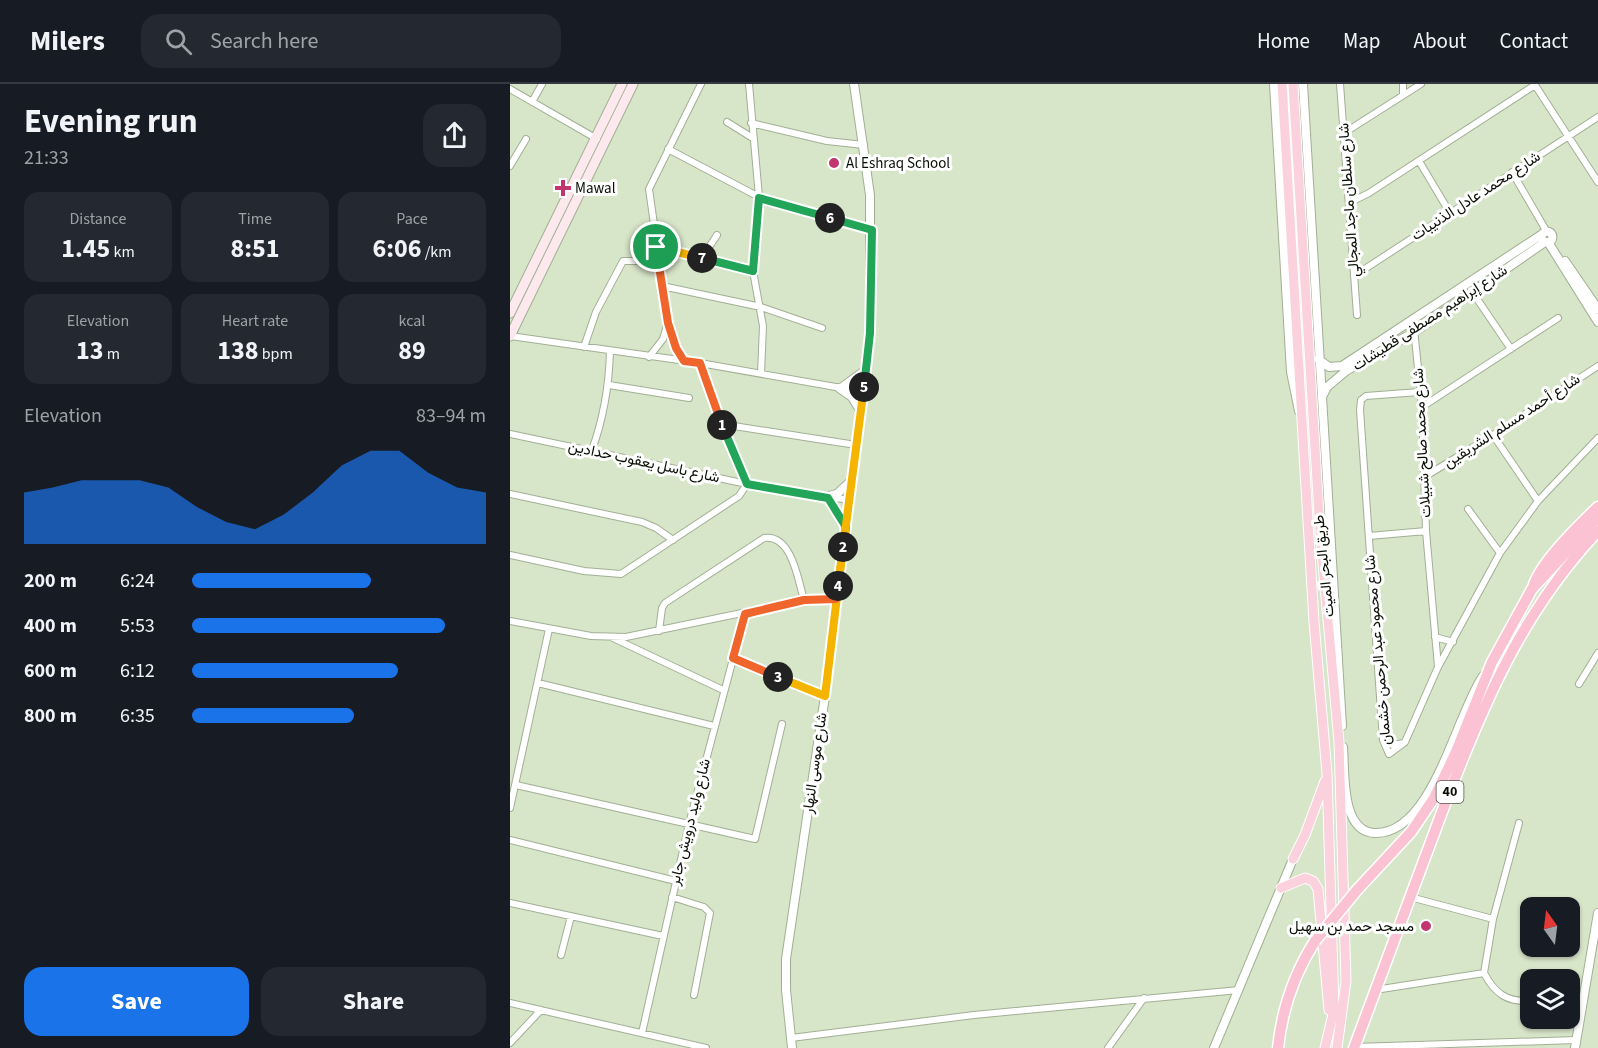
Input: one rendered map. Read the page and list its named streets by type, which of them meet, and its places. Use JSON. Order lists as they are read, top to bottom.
{
  "streets": {
    "highway": ["40"],
    "main road": ["طريق البحر الميت"],
    "street": [
      "شارع محمد عادل الذنيبات",
      "شارع سلطان ماجد المجالي",
      "شارع إبراهيم مصطفى قطيشات",
      "شارع أحمد مسلم الشريقين",
      "شارع محمد صالح شبيلات",
      "شارع باسل يعقوب حدادين",
      "شارع محمود عبد الرحمن خشمان",
      "شارع موسى النهار",
      "شارع وليد درويش جابر"
    ]
  },
  "crossings": [
    ["شارع محمد عادل الذنيبات", "شارع سلطان ماجد المجالي"],
    ["شارع إبراهيم مصطفى قطيشات", "شارع محمد صالح شبيلات"],
    ["شارع أحمد مسلم الشريقين", "شارع محمد صالح شبيلات"],
    ["شارع محمد صالح شبيلات", "شارع محمود عبد الرحمن خشمان"],
    ["شارع باسل يعقوب حدادين", "شارع موسى النهار"]
  ],
  "places": {
    "other": ["Al Eshraq School", "مسجد حمد بن سهيل"],
    "health": ["Mawal"]
  },
  "north": "top",
  "page": {
    "header": "Milers",
    "search": "Search here",
    "nav": [
      "Home",
      "Map",
      "About",
      "Contact"
    ],
    "heading": ["Evening run", "21:33"],
    "stats": [
      ["Distance", "1.45 km"],
      ["Time", "8:51"],
      ["Pace", "6:06 /km"],
      ["Elevation", "13 m"],
      ["Heart rate", "138 bpm"],
      ["kcal", "89"]
    ],
    "pins": [
      "6",
      "7",
      "5",
      "1",
      "2",
      "4",
      "3"
    ],
    "chart": ["Elevation", "83–94 m"],
    "list": [
      {
        "name": "200 m",
        "note": "6:24"
      },
      {
        "name": "400 m",
        "note": "5:53"
      },
      {
        "name": "600 m",
        "note": "6:12"
      },
      {
        "name": "800 m",
        "note": "6:35"
      }
    ],
    "buttons": ["Save", "Share"]
  }
}
